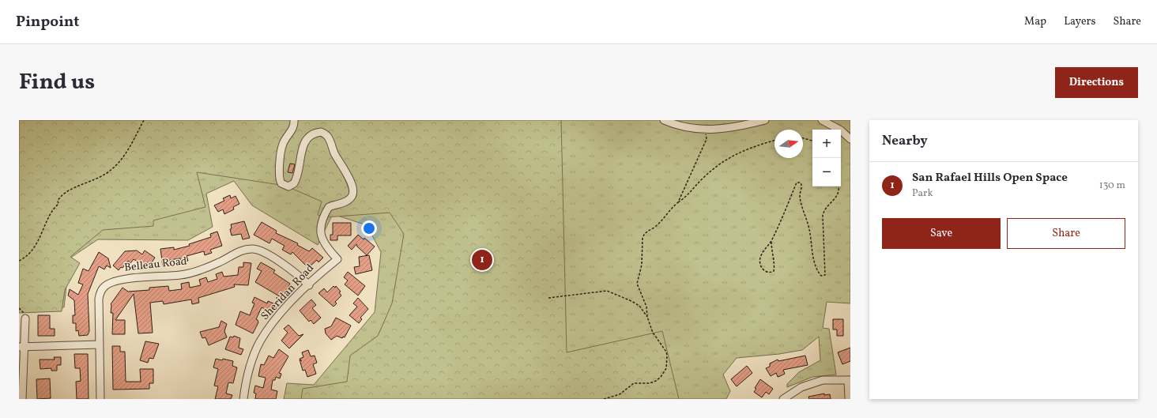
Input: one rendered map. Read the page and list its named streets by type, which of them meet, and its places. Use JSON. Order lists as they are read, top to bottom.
{
  "streets": {
    "street": ["Belleau Road", "Sheridan Road"]
  },
  "crossings": [
    ["Belleau Road", "Sheridan Road"]
  ],
  "north": "right",
  "page": {
    "header": "Pinpoint",
    "nav": ["Map", "Layers", "Share"],
    "title": "Find us",
    "buttons": [
      "Directions",
      ["Save", "Share"]
    ],
    "heading": "Nearby",
    "map_buttons": ["+", "−"],
    "list": [
      {
        "mark": "1",
        "name": "San Rafael Hills Open Space",
        "note": "Park",
        "value": "130 m"
      }
    ],
    "pins": "1"
  }
}
